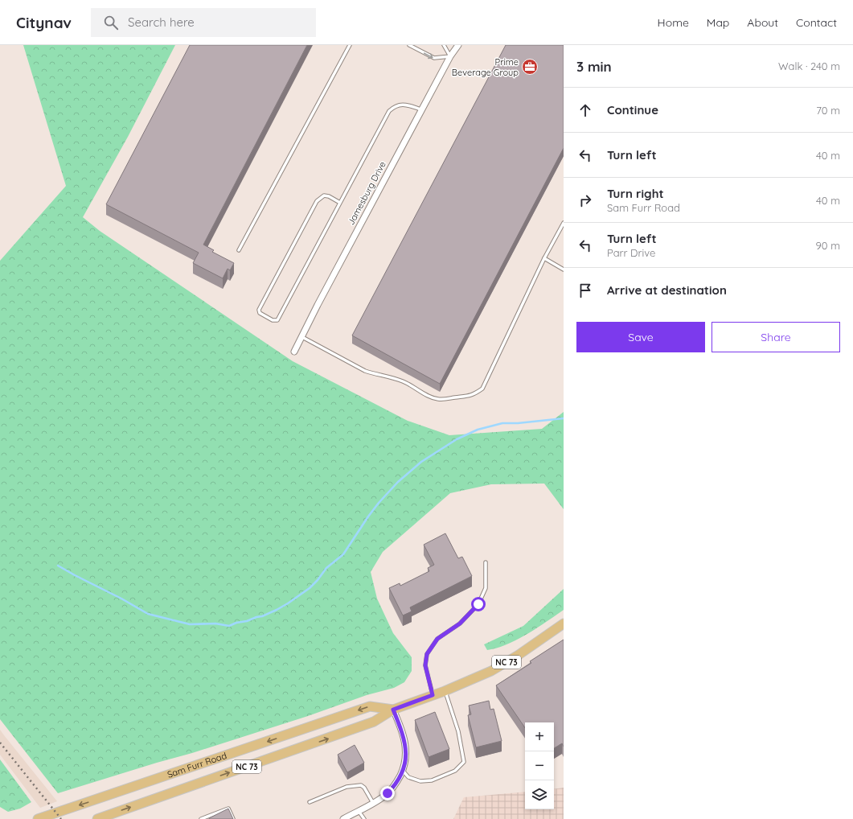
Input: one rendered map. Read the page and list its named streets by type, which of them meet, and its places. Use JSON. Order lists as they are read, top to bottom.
{
  "streets": {
    "main road": ["NC 73", "Sam Furr Road"],
    "street": ["Jamesburg Drive"]
  },
  "places": {
    "office": ["Prime Beverage Group"]
  },
  "page": {
    "header": "Citynav",
    "search": "Search here",
    "nav": [
      "Home",
      "Map",
      "About",
      "Contact"
    ],
    "heading": ["3 min", "Walk · 240 m"],
    "list": [
      ["Continue", "70 m"],
      ["Turn left", "40 m"],
      ["Turn right", "Sam Furr Road", "40 m"],
      ["Turn left", "Parr Drive", "90 m"],
      "Arrive at destination"
    ],
    "buttons": ["Save", "Share"],
    "map_buttons": ["+", "−"]
  }
}
